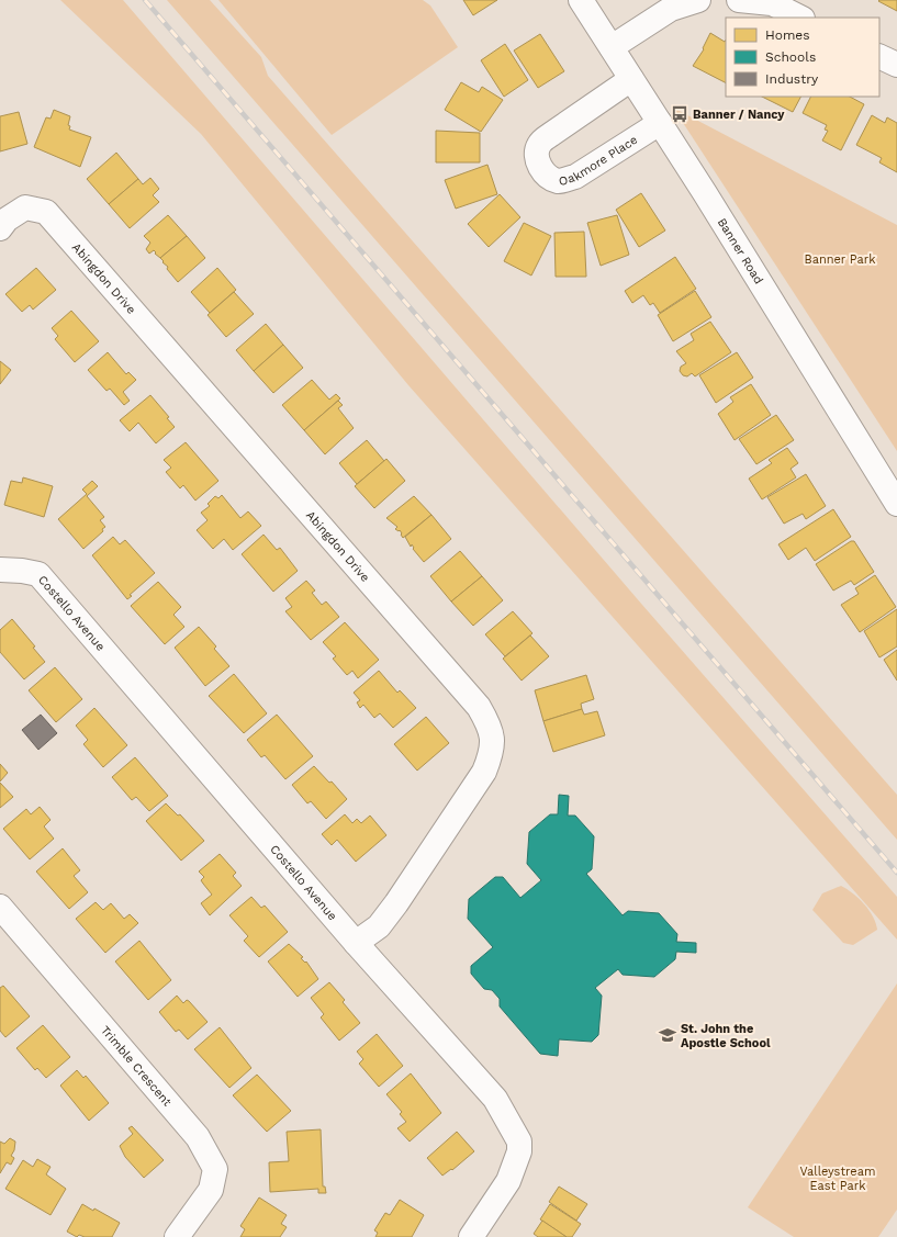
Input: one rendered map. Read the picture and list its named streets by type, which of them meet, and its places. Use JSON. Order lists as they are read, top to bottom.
{
  "streets": {
    "street": [
      "Oakmore Place",
      "Banner Road",
      "Abingdon Drive",
      "Costello Avenue",
      "Trimble Crescent"
    ]
  },
  "crossings": [
    ["Oakmore Place", "Banner Road"],
    ["Abingdon Drive", "Costello Avenue"]
  ],
  "parks": ["Banner Park", "Valleystream East Park"],
  "places": {
    "bus stop": ["Banner / Nancy"],
    "school or university": ["St. John the Apostle School"]
  },
  "legend": ["Homes", "Schools", "Industry"]
}
